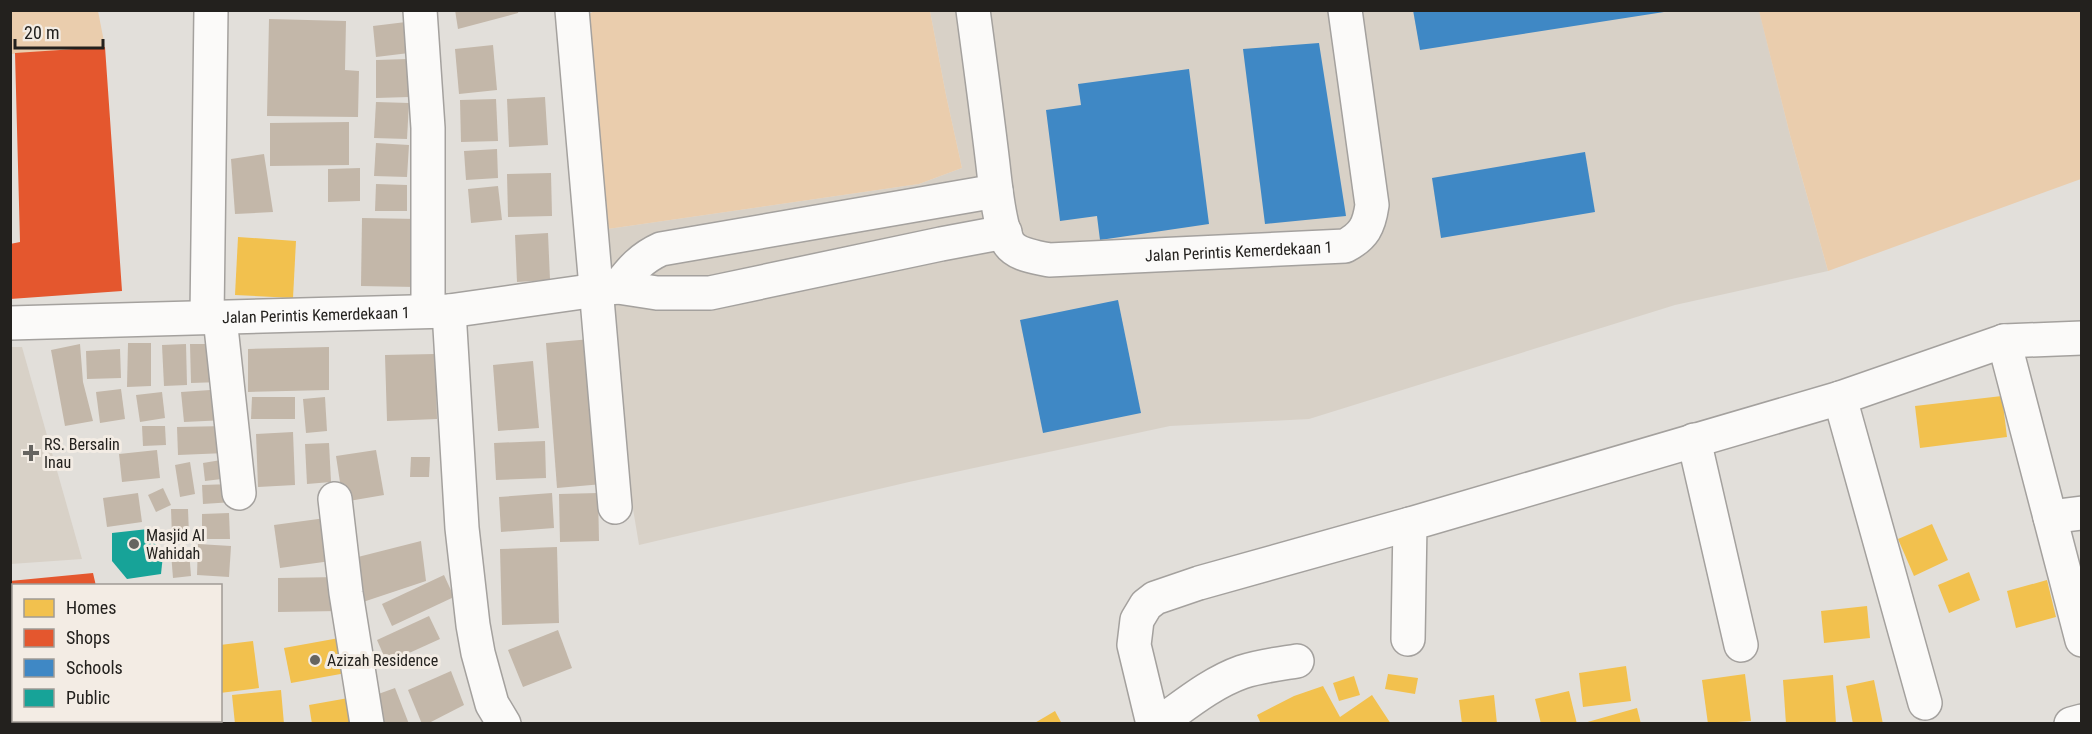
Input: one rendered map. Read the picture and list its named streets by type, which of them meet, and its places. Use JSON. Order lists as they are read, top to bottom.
{
  "streets": {
    "street": ["Jalan Perintis Kemerdekaan 1"]
  },
  "places": {
    "health": ["RS. Bersalin Inau"],
    "other": ["Masjid Al Wahidah", "Azizah Residence"]
  },
  "legend": [
    "Homes",
    "Shops",
    "Schools",
    "Public"
  ],
  "scale_bar": "20 m"
}
